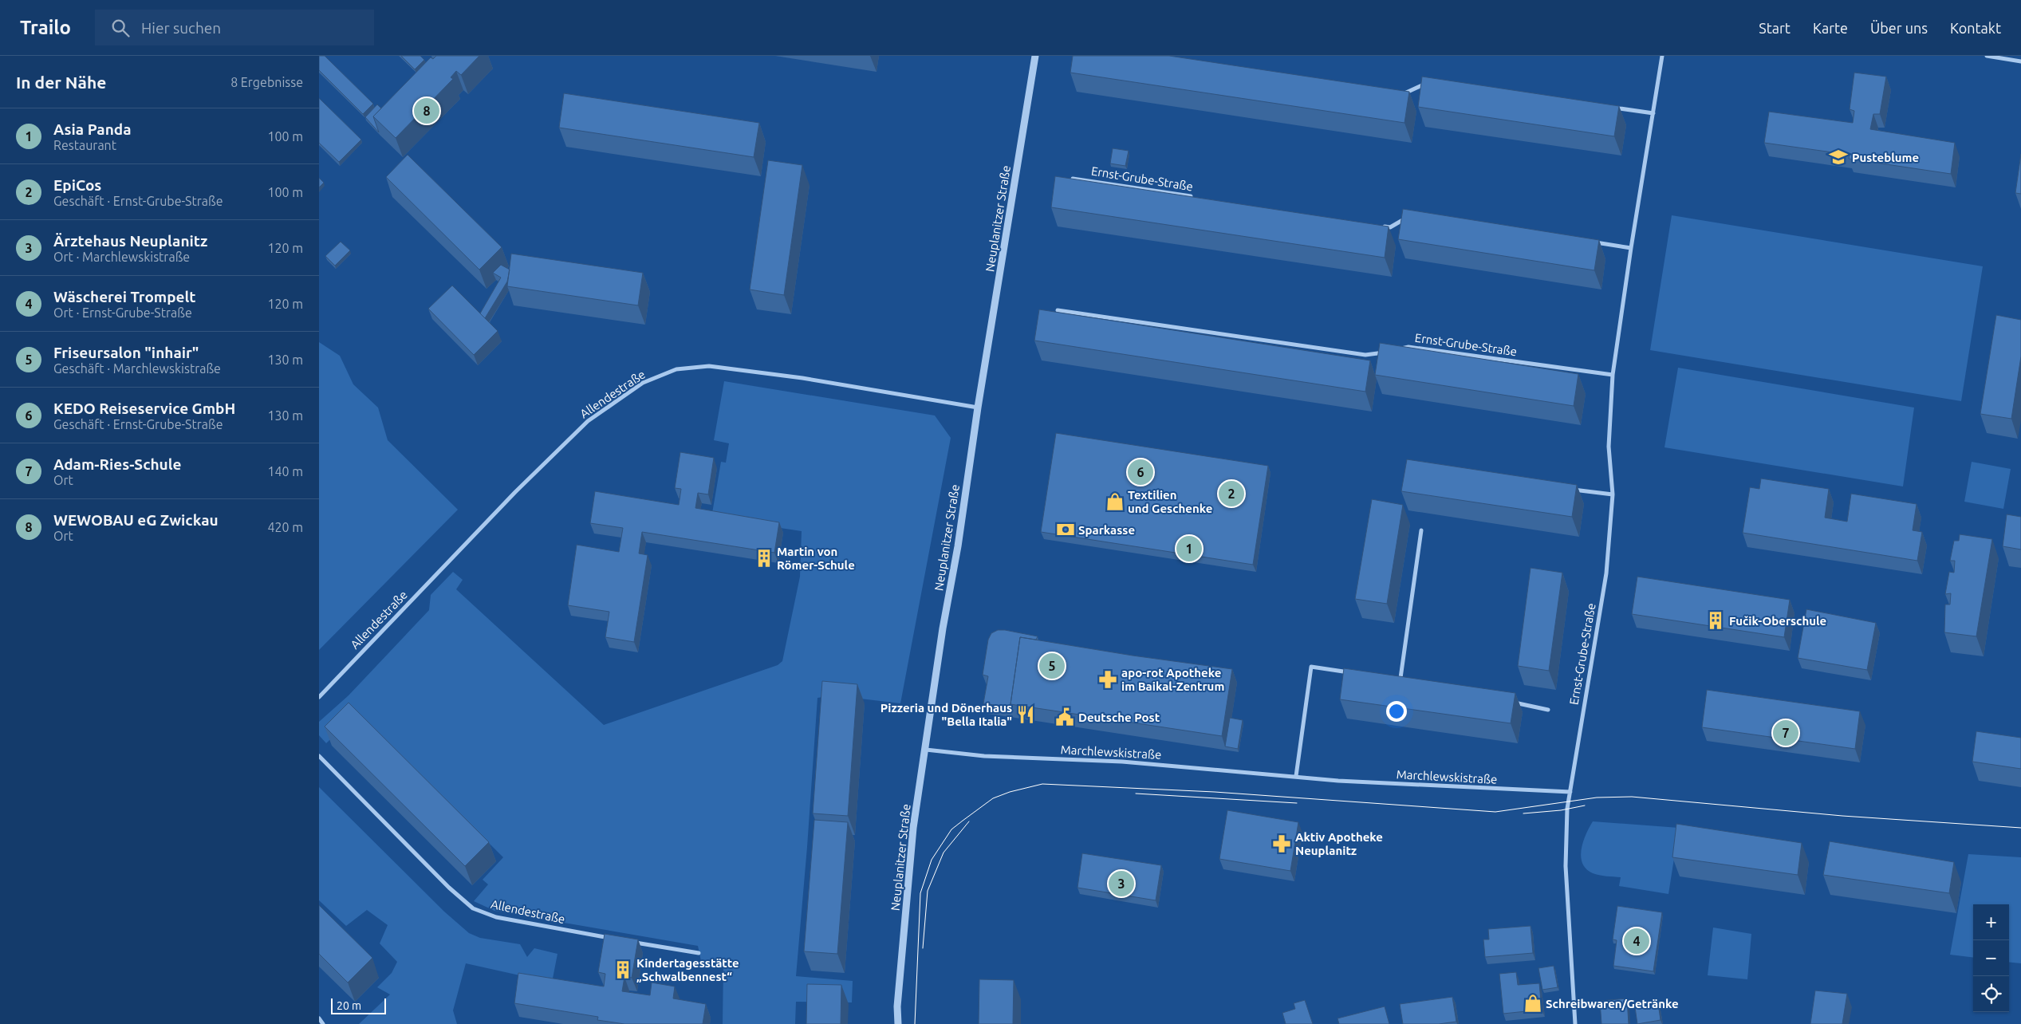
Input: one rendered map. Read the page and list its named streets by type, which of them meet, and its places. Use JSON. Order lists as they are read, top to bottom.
{
  "streets": {
    "street": [
      "Ernst-Grube-Straße",
      "Neuplanitzer Straße",
      "Allendestraße",
      "Marchlewskistraße"
    ]
  },
  "crossings": [
    ["Ernst-Grube-Straße", "Marchlewskistraße"],
    ["Neuplanitzer Straße", "Allendestraße"],
    ["Neuplanitzer Straße", "Marchlewskistraße"]
  ],
  "places": {
    "school or university": ["Pusteblume"],
    "shop": ["Textilien und Geschenke", "Schreibwaren/Getränke"],
    "bank": ["Sparkasse"],
    "building": ["Martin von Römer-Schule", "Fučik-Oberschule", "Kindertagesstätte „Schwalbennest“"],
    "pharmacy": ["apo-rot Apotheke im Baikal-Zentrum", "Aktiv Apotheke Neuplanitz"],
    "restaurant": ["Pizzeria und Dönerhaus \"Bella Italia\""],
    "public building": ["Deutsche Post"]
  },
  "scale_bar": "20 m",
  "page": {
    "header": "Trailo",
    "search": "Hier suchen",
    "nav": [
      "Start",
      "Karte",
      "Über uns",
      "Kontakt"
    ],
    "heading": ["In der Nähe", "8 Ergebnisse"],
    "pins": [
      "8",
      "6",
      "2",
      "1",
      "5",
      "7",
      "3",
      "4"
    ],
    "list": [
      {
        "mark": "1",
        "name": "Asia Panda",
        "note": "Restaurant",
        "value": "100 m"
      },
      {
        "mark": "2",
        "name": "EpiCos",
        "note": "Geschäft · Ernst-Grube-Straße",
        "value": "100 m"
      },
      {
        "mark": "3",
        "name": "Ärztehaus Neuplanitz",
        "note": "Ort · Marchlewskistraße",
        "value": "120 m"
      },
      {
        "mark": "4",
        "name": "Wäscherei Trompelt",
        "note": "Ort · Ernst-Grube-Straße",
        "value": "120 m"
      },
      {
        "mark": "5",
        "name": "Friseursalon \"inhair\"",
        "note": "Geschäft · Marchlewskistraße",
        "value": "130 m"
      },
      {
        "mark": "6",
        "name": "KEDO Reiseservice GmbH",
        "note": "Geschäft · Ernst-Grube-Straße",
        "value": "130 m"
      },
      {
        "mark": "7",
        "name": "Adam-Ries-Schule",
        "note": "Ort",
        "value": "140 m"
      },
      {
        "mark": "8",
        "name": "WEWOBAU eG Zwickau",
        "note": "Ort",
        "value": "420 m"
      }
    ],
    "map_buttons": ["+", "−"],
    "scale": "20 m"
  }
}
